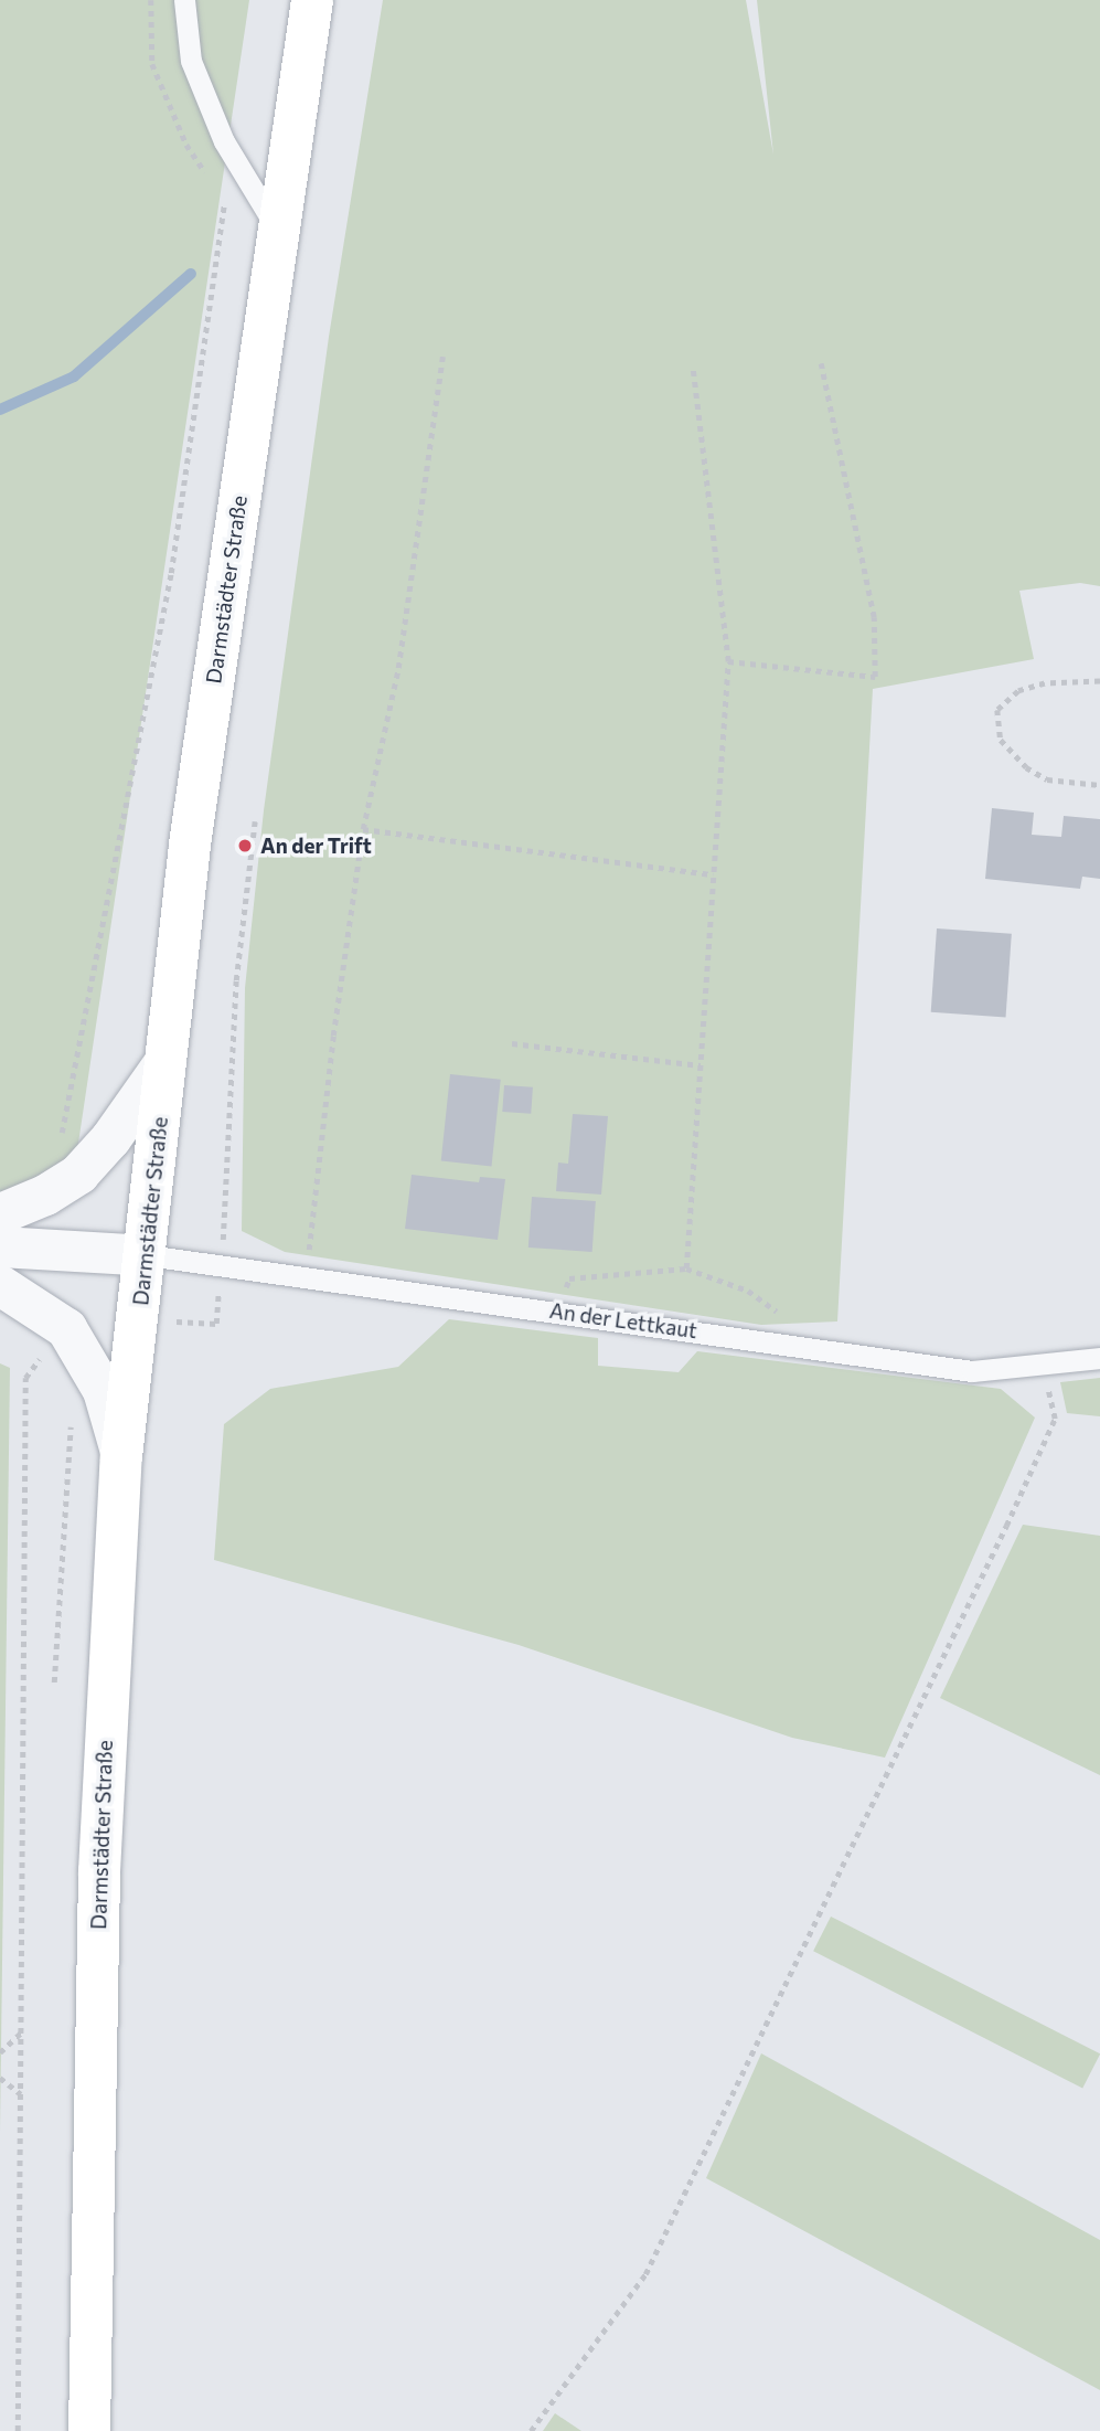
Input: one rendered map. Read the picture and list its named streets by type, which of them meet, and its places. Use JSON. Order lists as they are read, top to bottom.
{
  "streets": {
    "main road": ["Darmstädter Straße"],
    "lane": ["An der Lettkaut"]
  },
  "crossings": [
    ["Darmstädter Straße", "An der Lettkaut"]
  ],
  "places": ["An der Trift"]
}
